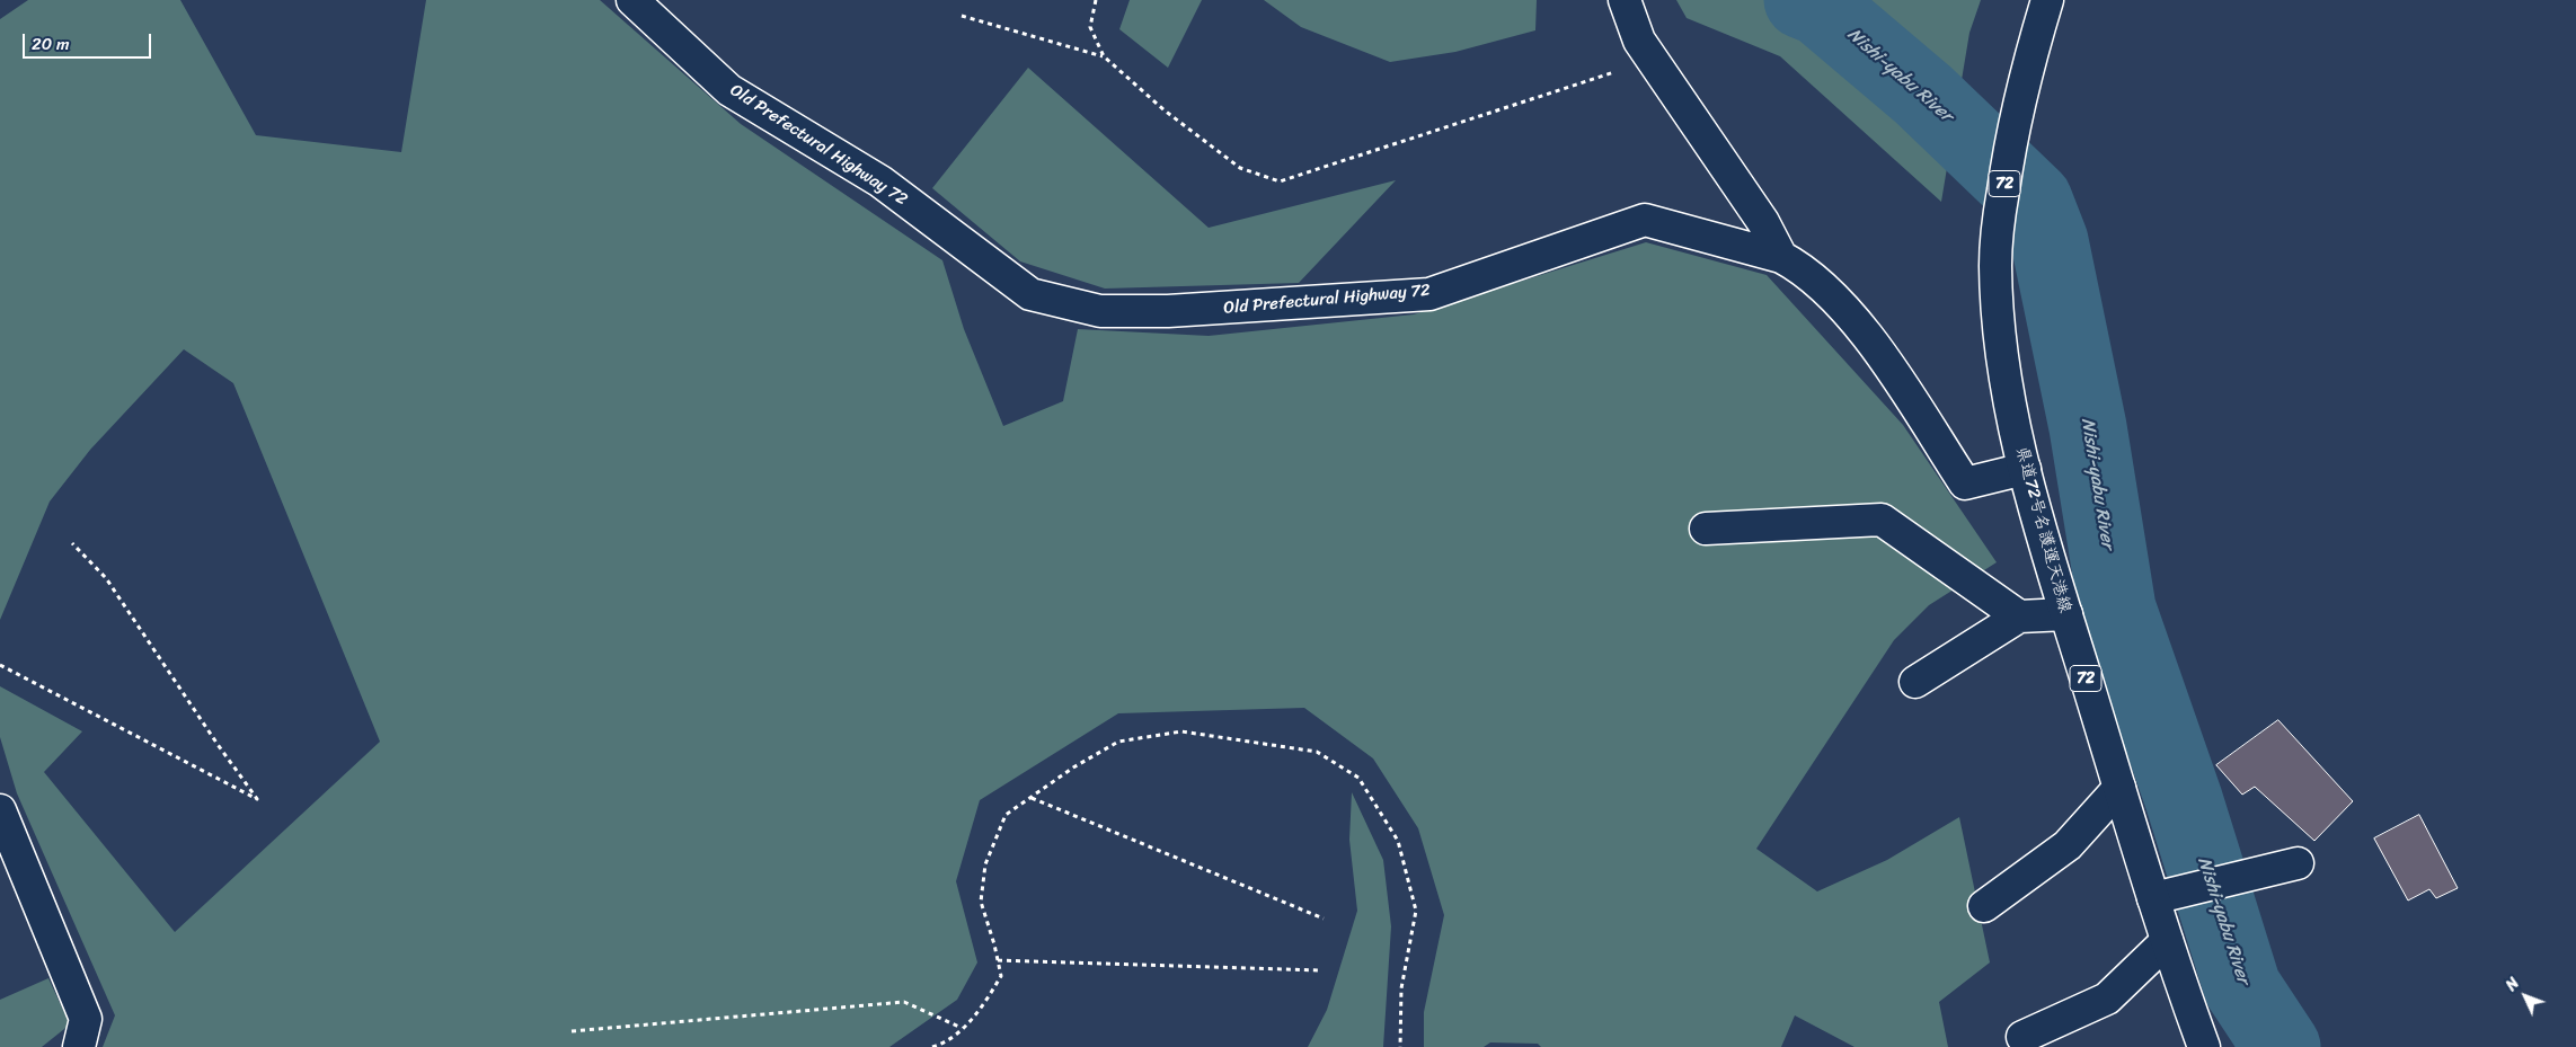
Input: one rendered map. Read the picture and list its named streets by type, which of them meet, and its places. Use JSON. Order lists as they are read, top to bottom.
{
  "streets": {
    "street": ["Old Prefectural Highway 72", "72", "県道72号名護運天港線"]
  },
  "crossings": [
    ["Old Prefectural Highway 72", "県道72号名護運天港線"]
  ],
  "water": ["Nishi-yabu River"],
  "scale_bar": "20 m",
  "north": "top left"
}
